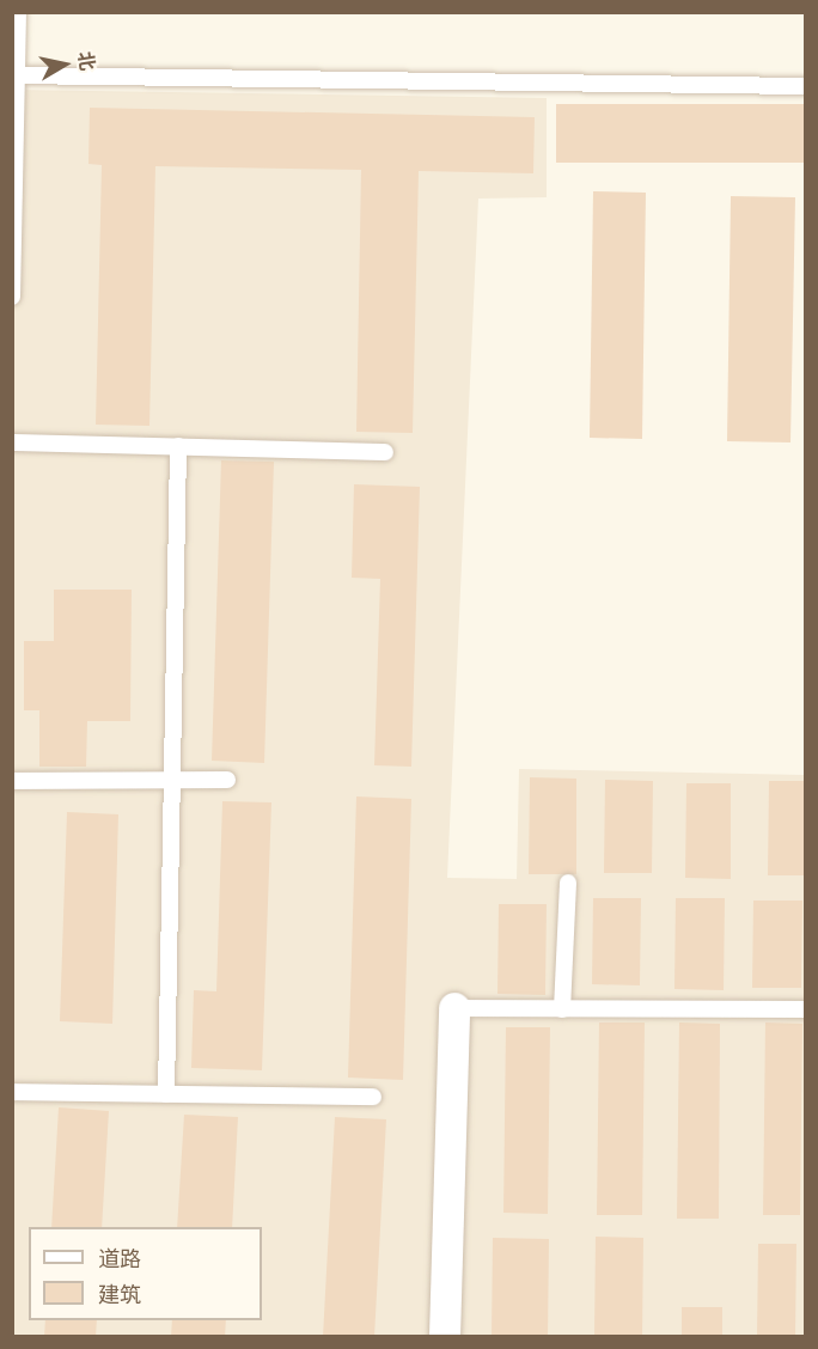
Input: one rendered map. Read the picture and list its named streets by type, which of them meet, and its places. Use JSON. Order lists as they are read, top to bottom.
{
  "legend": ["道路", "建筑"],
  "north": "right"
}
